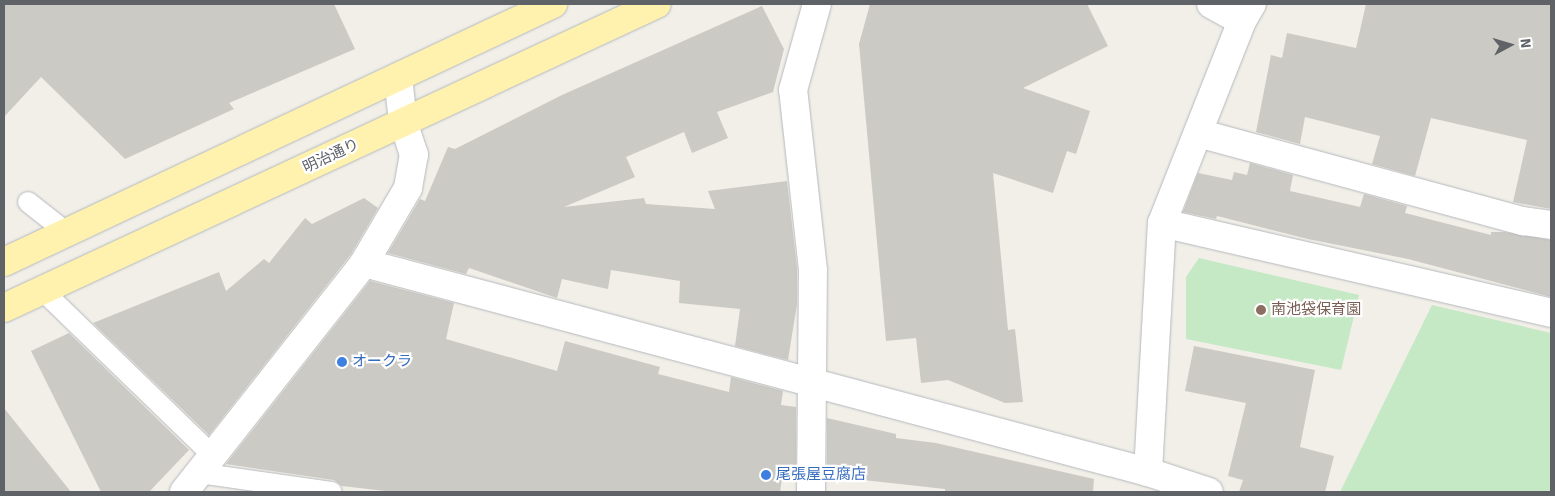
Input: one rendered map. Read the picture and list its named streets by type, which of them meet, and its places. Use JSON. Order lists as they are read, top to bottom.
{
  "streets": {
    "main road": ["明治通り"]
  },
  "places": ["南池袋保育園", "オークラ", "尾張屋豆腐店"],
  "north": "right"
}
